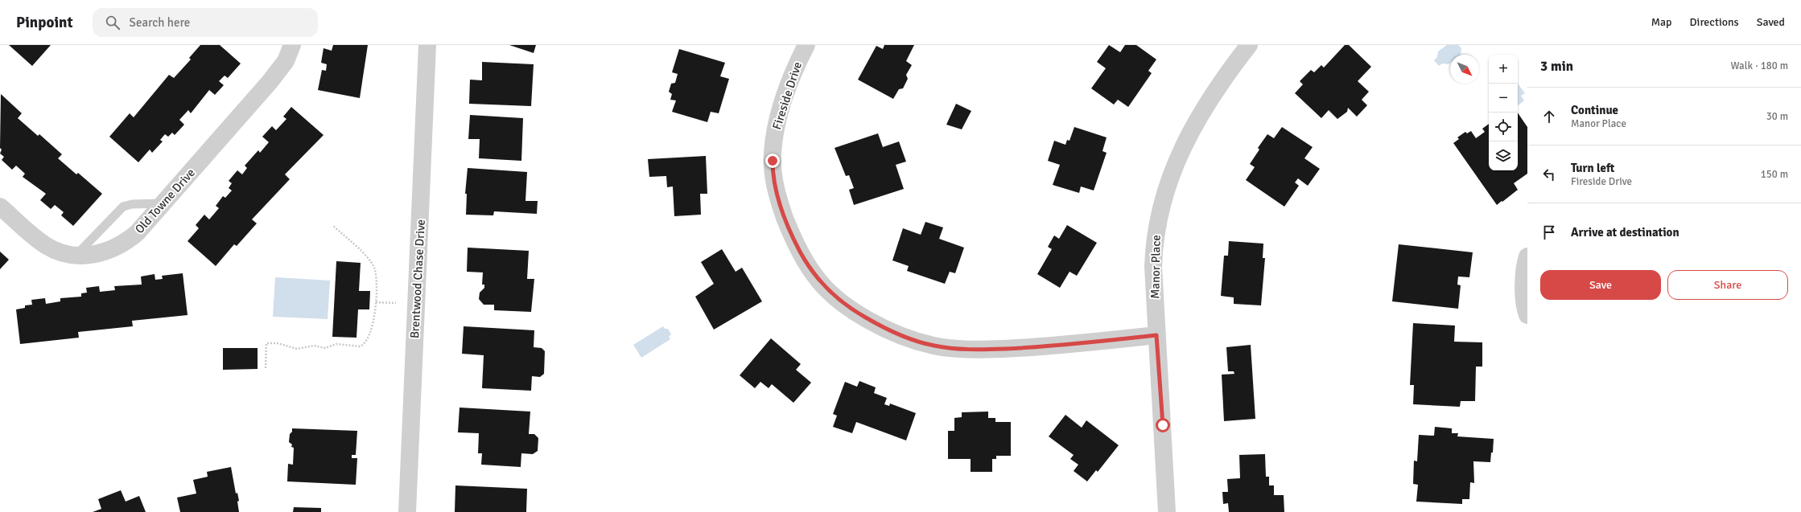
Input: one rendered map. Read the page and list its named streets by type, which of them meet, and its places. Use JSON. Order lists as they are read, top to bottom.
{
  "streets": {
    "street": [
      "Fireside Drive",
      "Old Towne Drive",
      "Manor Place",
      "Brentwood Chase Drive"
    ]
  },
  "crossings": [
    ["Fireside Drive", "Manor Place"]
  ],
  "north": "bottom right",
  "page": {
    "header": "Pinpoint",
    "search": "Search here",
    "nav": ["Map", "Directions", "Saved"],
    "heading": ["3 min", "Walk · 180 m"],
    "map_buttons": ["+", "−"],
    "list": [
      ["Continue", "Manor Place", "30 m"],
      ["Turn left", "Fireside Drive", "150 m"],
      "Arrive at destination"
    ],
    "buttons": ["Save", "Share"]
  }
}
